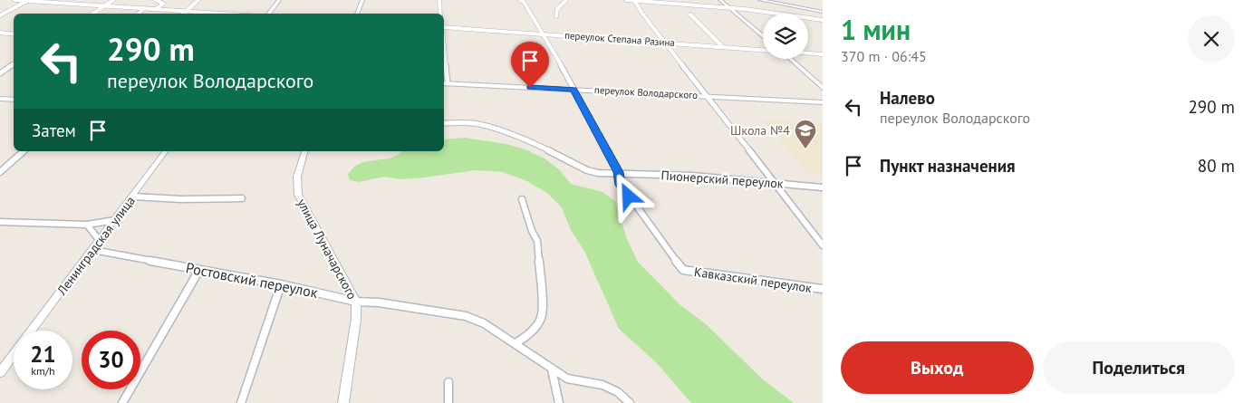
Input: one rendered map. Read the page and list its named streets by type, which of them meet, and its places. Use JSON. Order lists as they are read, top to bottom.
{
  "streets": {
    "street": [
      "переулок Степана Разина",
      "переулок Володарского",
      "Пионерский переулок",
      "Ленинградская улица",
      "улица Луначарского",
      "Ростовский переулок",
      "Кавказский переулок"
    ]
  },
  "crossings": [
    ["Пионерский переулок", "Кавказский переулок"],
    ["Ленинградская улица", "Ростовский переулок"],
    ["улица Луначарского", "Ростовский переулок"]
  ],
  "places": {
    "school or university": ["Школа №4"]
  },
  "page": {
    "heading": ["1 мин", "370 m · 06:45"],
    "turn": ["290 m", "переулок Володарского"],
    "list": [
      {
        "name": "Налево",
        "note": "переулок Володарского",
        "value": "290 m"
      },
      {
        "name": "Пункт назначения",
        "value": "80 m"
      }
    ],
    "then": "Затем",
    "speed": "21 km/h",
    "limit": "30",
    "buttons": ["Выход", "Поделиться"]
  }
}
